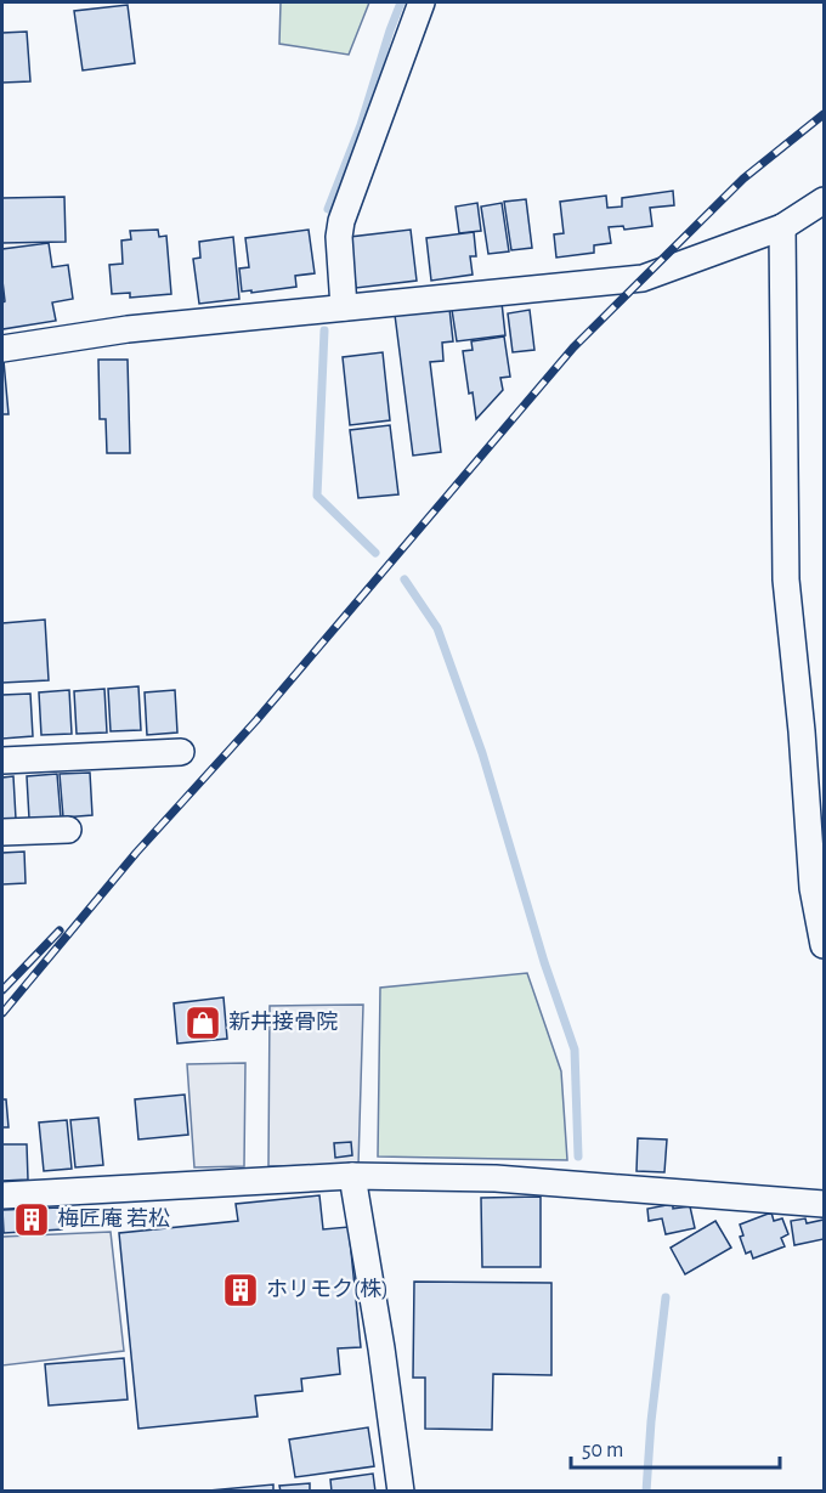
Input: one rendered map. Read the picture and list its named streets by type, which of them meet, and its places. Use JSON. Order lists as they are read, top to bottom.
{
  "places": {
    "shop": ["新井接骨院"],
    "building": ["梅匠庵 若松", "ホリモク(株)"]
  },
  "scale_bar": "50 m"
}
